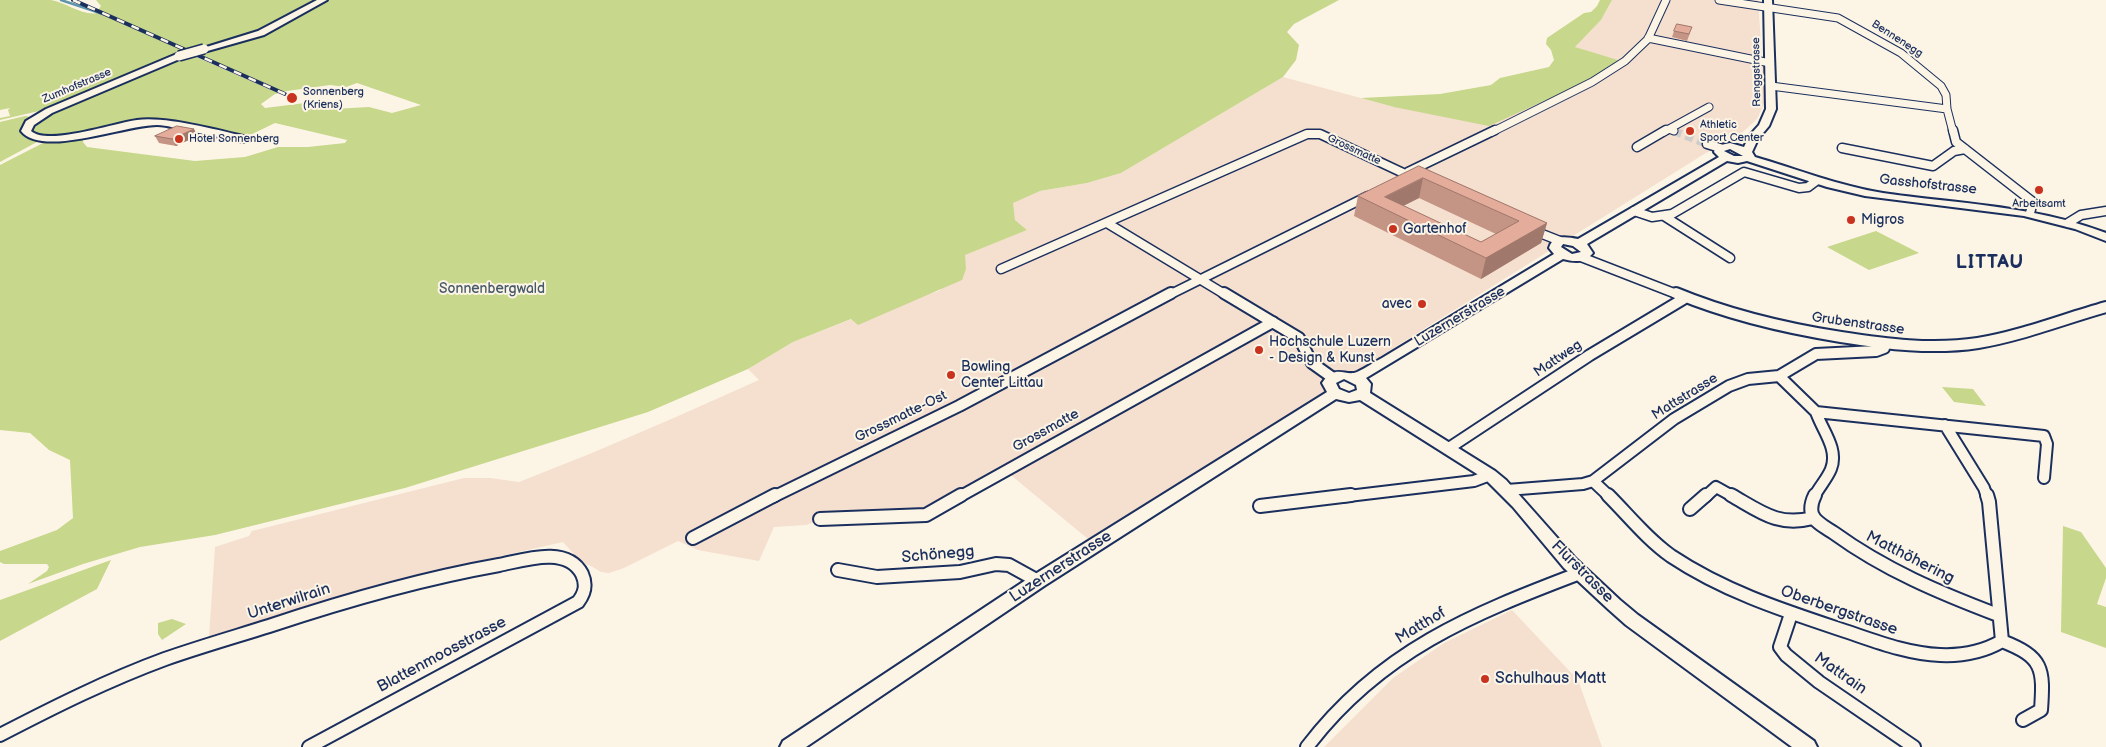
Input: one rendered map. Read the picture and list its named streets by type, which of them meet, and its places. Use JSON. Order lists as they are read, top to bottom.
{
  "streets": {
    "main road": [
      "Renggstrasse",
      "Zumhofstrasse",
      "Gasshofstrasse",
      "Luzernerstrasse",
      "Flurstrasse"
    ],
    "street": [
      "Bennenegg",
      "Grossmatte",
      "Grubenstrasse",
      "Mattweg",
      "Mattstrasse",
      "Grossmatte-Ost",
      "Schönegg",
      "Matthöhering",
      "Unterwilrain",
      "Oberbergstrasse",
      "Matthof",
      "Blattenmoosstrasse",
      "Mattrain"
    ]
  },
  "crossings": [
    ["Bennenegg", "Renggstrasse"],
    ["Bennenegg", "Gasshofstrasse"],
    ["Renggstrasse", "Gasshofstrasse"],
    ["Luzernerstrasse", "Schönegg"],
    ["Grubenstrasse", "Mattweg"],
    ["Grubenstrasse", "Mattstrasse"],
    ["Mattweg", "Flurstrasse"],
    ["Mattstrasse", "Flurstrasse"],
    ["Mattstrasse", "Oberbergstrasse"],
    ["Flurstrasse", "Matthof"],
    ["Unterwilrain", "Blattenmoosstrasse"],
    ["Oberbergstrasse", "Mattrain"]
  ],
  "districts": ["LITTAU"],
  "parks": ["Sonnenbergwald"],
  "places": [
    "Sonnenberg (Kriens)",
    "Athletic Sport Center",
    "Hotel Sonnenberg",
    "Arbeitsamt",
    "Migros",
    "Gartenhof",
    "avec",
    "Hochschule Luzern - Design & Kunst",
    "Bowling Center Littau",
    "Schulhaus Matt"
  ]
}
